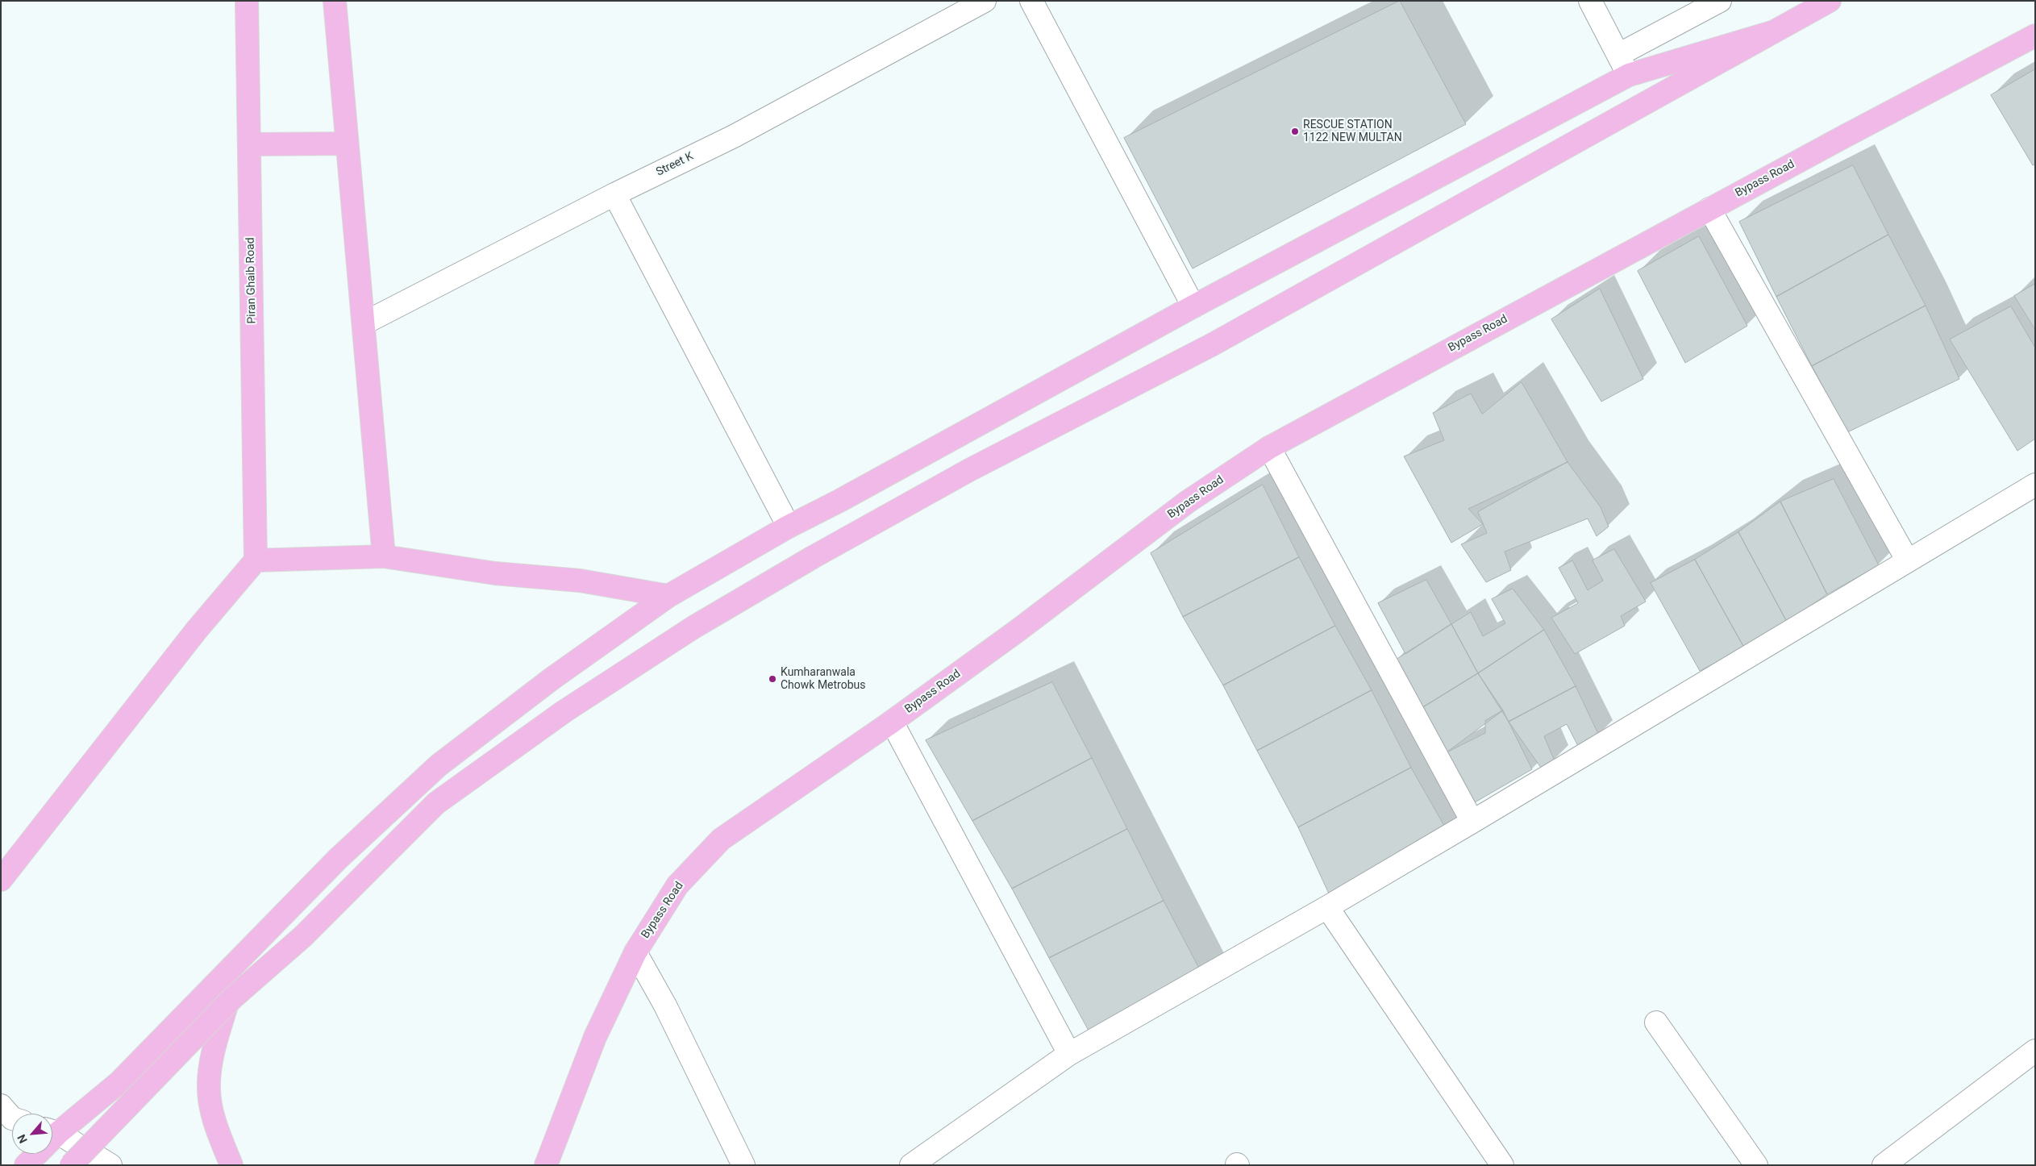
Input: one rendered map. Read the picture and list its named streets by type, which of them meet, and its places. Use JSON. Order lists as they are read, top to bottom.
{
  "streets": {
    "main road": ["Bypass Road", "Piran Ghaib Road"],
    "street": ["Street K"]
  },
  "places": ["RESCUE STATION 1122 NEW MULTAN", "Kumharanwala Chowk Metrobus"],
  "north": "bottom left"
}
